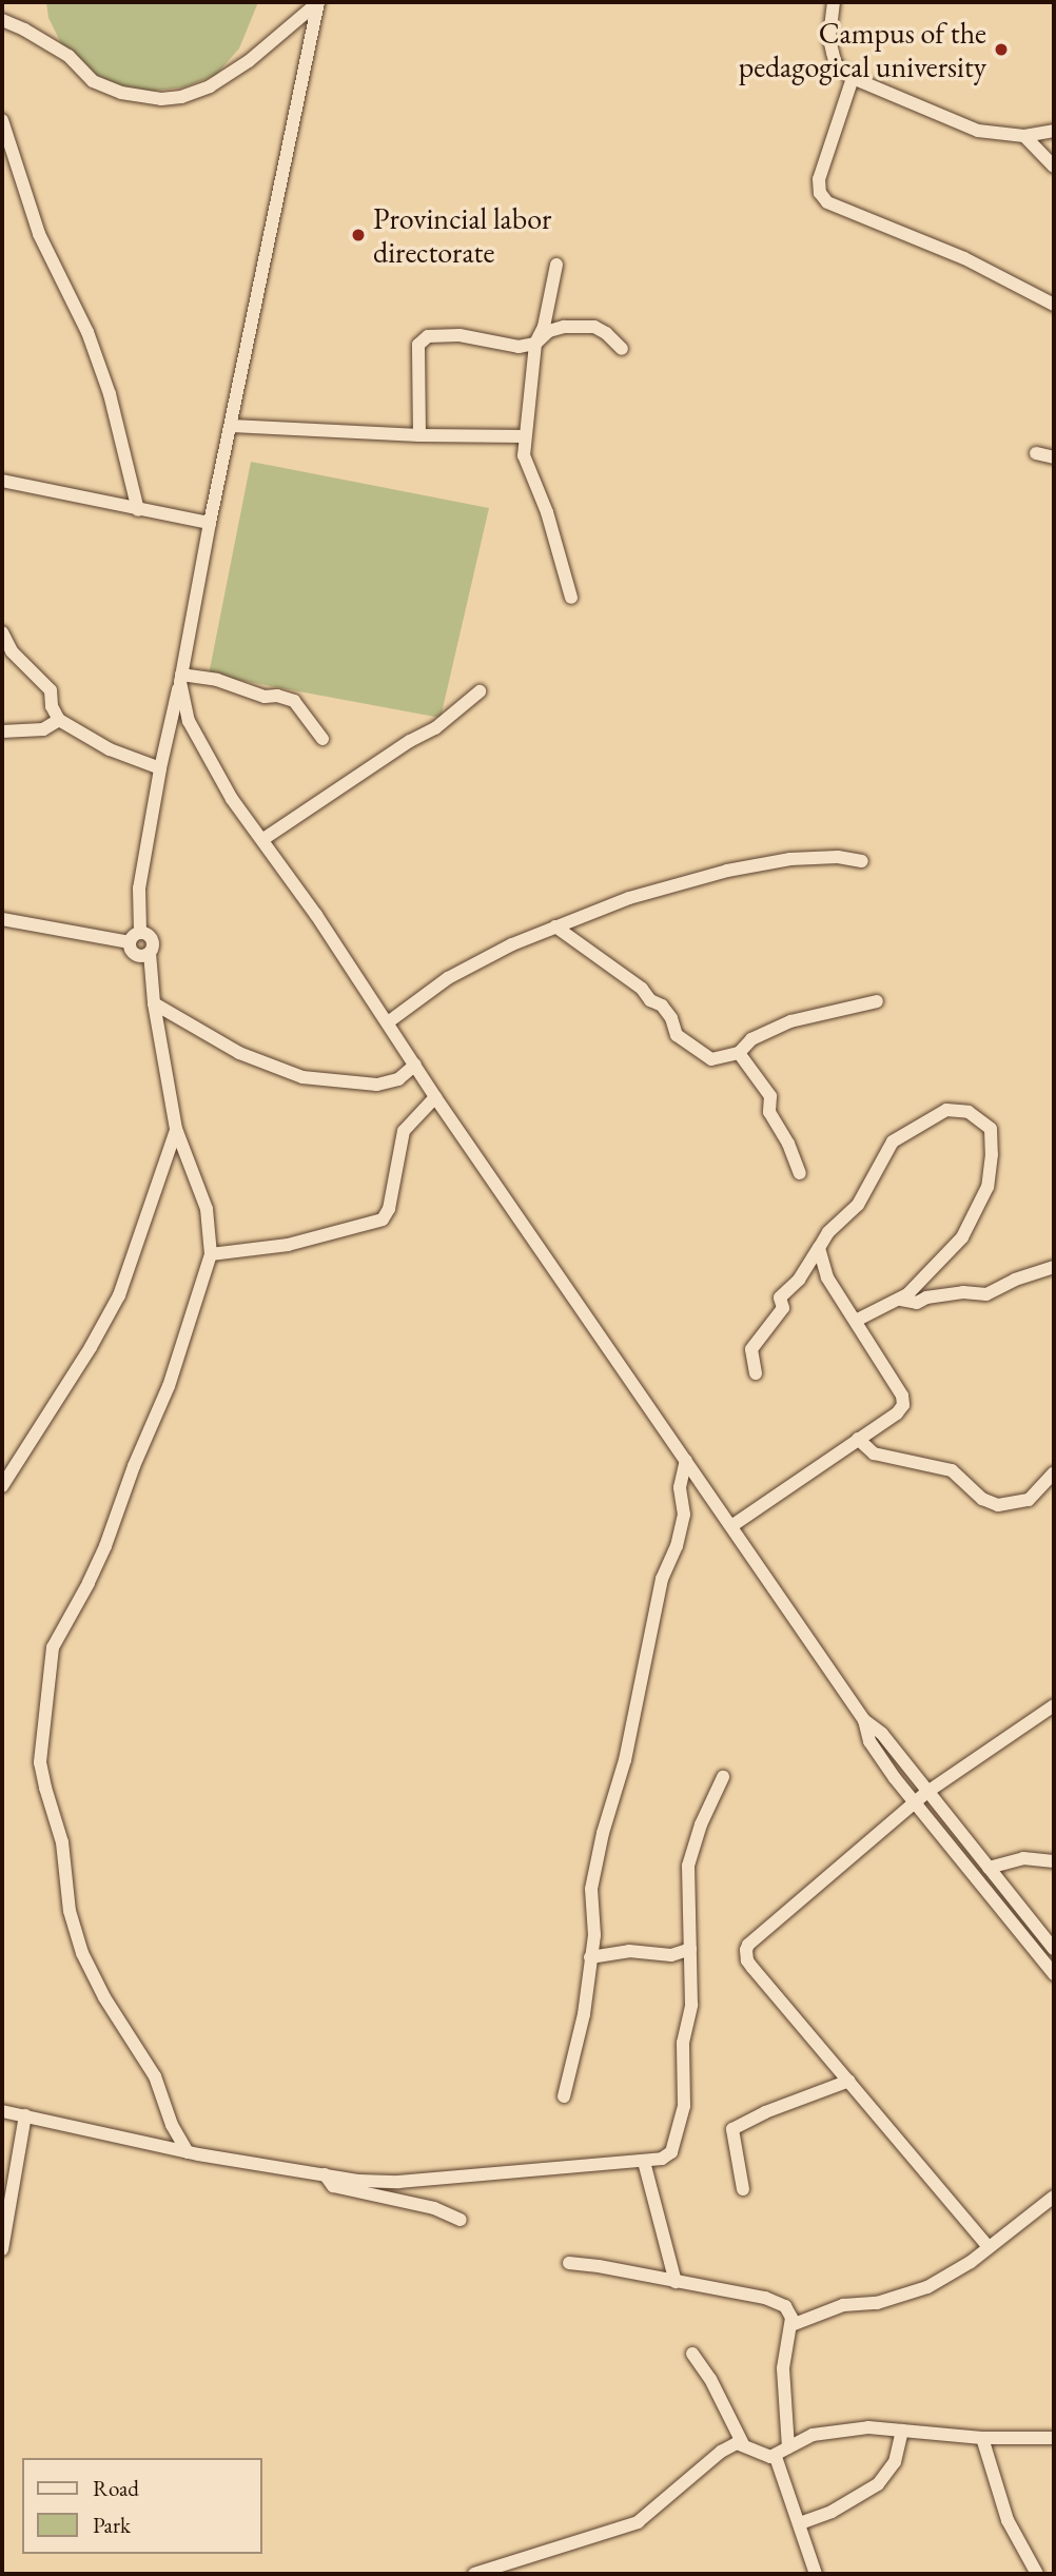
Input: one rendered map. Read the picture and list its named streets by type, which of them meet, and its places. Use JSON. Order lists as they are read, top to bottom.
{
  "places": ["Campus of the pedagogical university", "Provincial labor directorate"],
  "legend": ["Road", "Park"]
}
